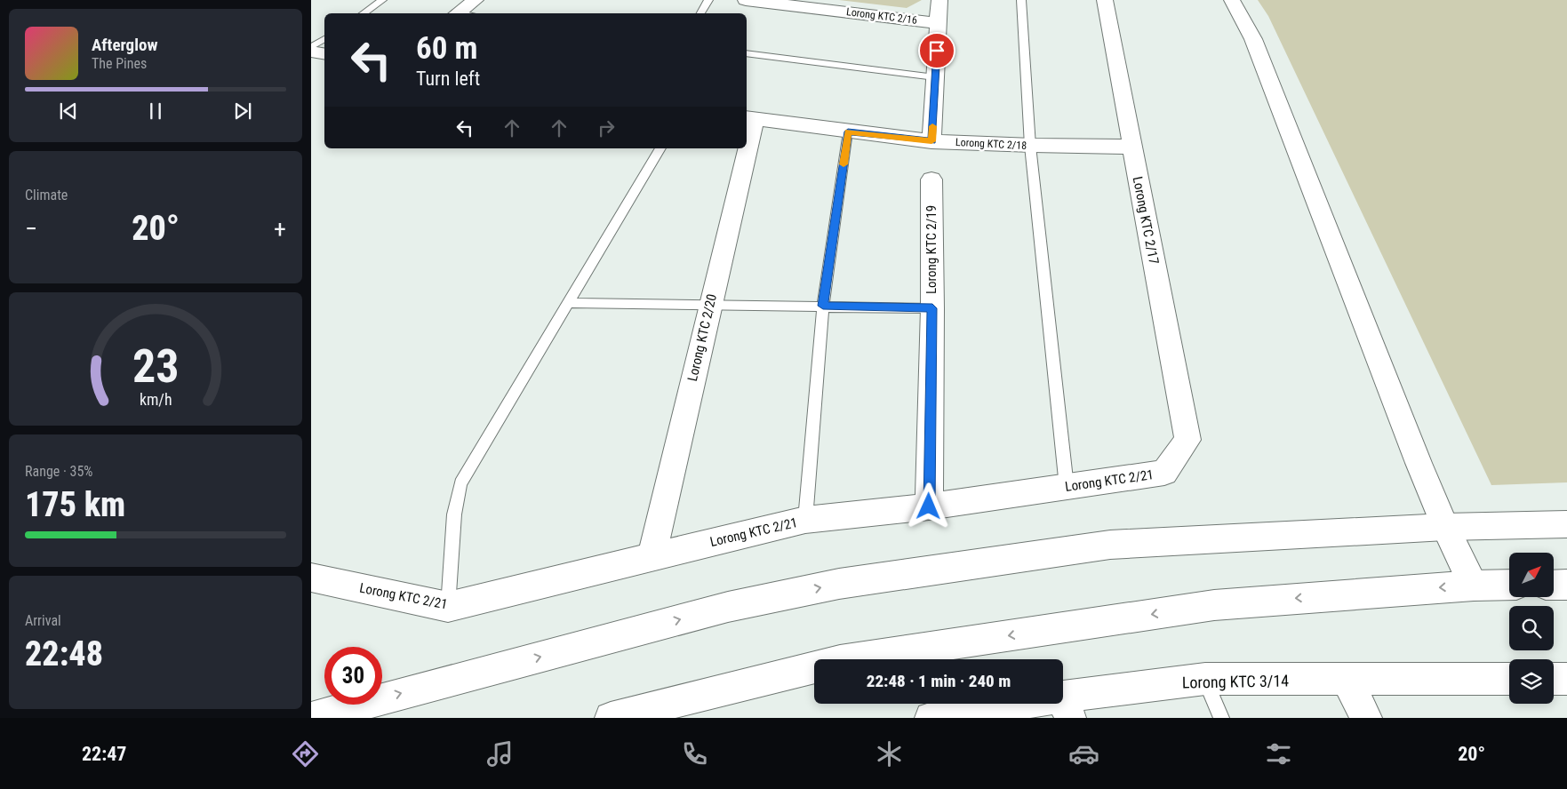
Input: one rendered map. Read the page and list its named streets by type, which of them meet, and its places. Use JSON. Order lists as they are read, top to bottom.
{
  "streets": {
    "street": [
      "Lorong KTC 2/16",
      "Lorong KTC 2/18",
      "Lorong KTC 2/17",
      "Lorong KTC 2/19",
      "Lorong KTC 2/20",
      "Lorong KTC 2/21",
      "Lorong KTC 3/14"
    ]
  },
  "crossings": [
    ["Lorong KTC 2/18", "Lorong KTC 2/17"],
    ["Lorong KTC 2/18", "Lorong KTC 2/20"],
    ["Lorong KTC 2/17", "Lorong KTC 2/21"],
    ["Lorong KTC 2/19", "Lorong KTC 2/21"],
    ["Lorong KTC 2/20", "Lorong KTC 2/21"]
  ],
  "north": "top right",
  "page": {
    "turn": ["60 m", "Turn left"],
    "song": ["Afterglow", "The Pines"],
    "tile": [
      "Climate",
      ["Range · 35%", "175 km"],
      ["Arrival", "22:48"]
    ],
    "heat": ["−", "20°", "+"],
    "limit": "30",
    "trip": "22:48 · 1 min · 240 m",
    "tabs": ["22:47", "20°"],
    "gauge": ["23", "km/h"]
  }
}
